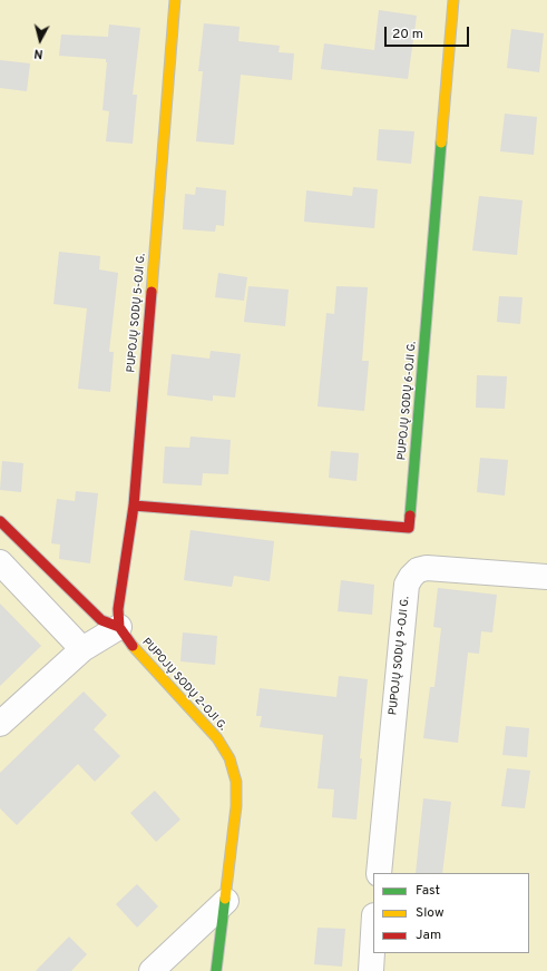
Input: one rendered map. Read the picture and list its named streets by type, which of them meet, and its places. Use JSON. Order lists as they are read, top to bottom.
{
  "streets": {
    "street": [
      "PUPOJŲ SODŲ 5-OJI G.",
      "PUPOJŲ SODŲ 6-OJI G.",
      "PUPOJŲ SODŲ 9-OJI G.",
      "PUPOJŲ SODŲ 2-OJI G."
    ]
  },
  "crossings": [
    ["PUPOJŲ SODŲ 5-OJI G.", "PUPOJŲ SODŲ 6-OJI G."],
    ["PUPOJŲ SODŲ 5-OJI G.", "PUPOJŲ SODŲ 2-OJI G."]
  ],
  "legend": ["Fast", "Slow", "Jam"],
  "scale_bar": "20 m",
  "north": "bottom"
}
